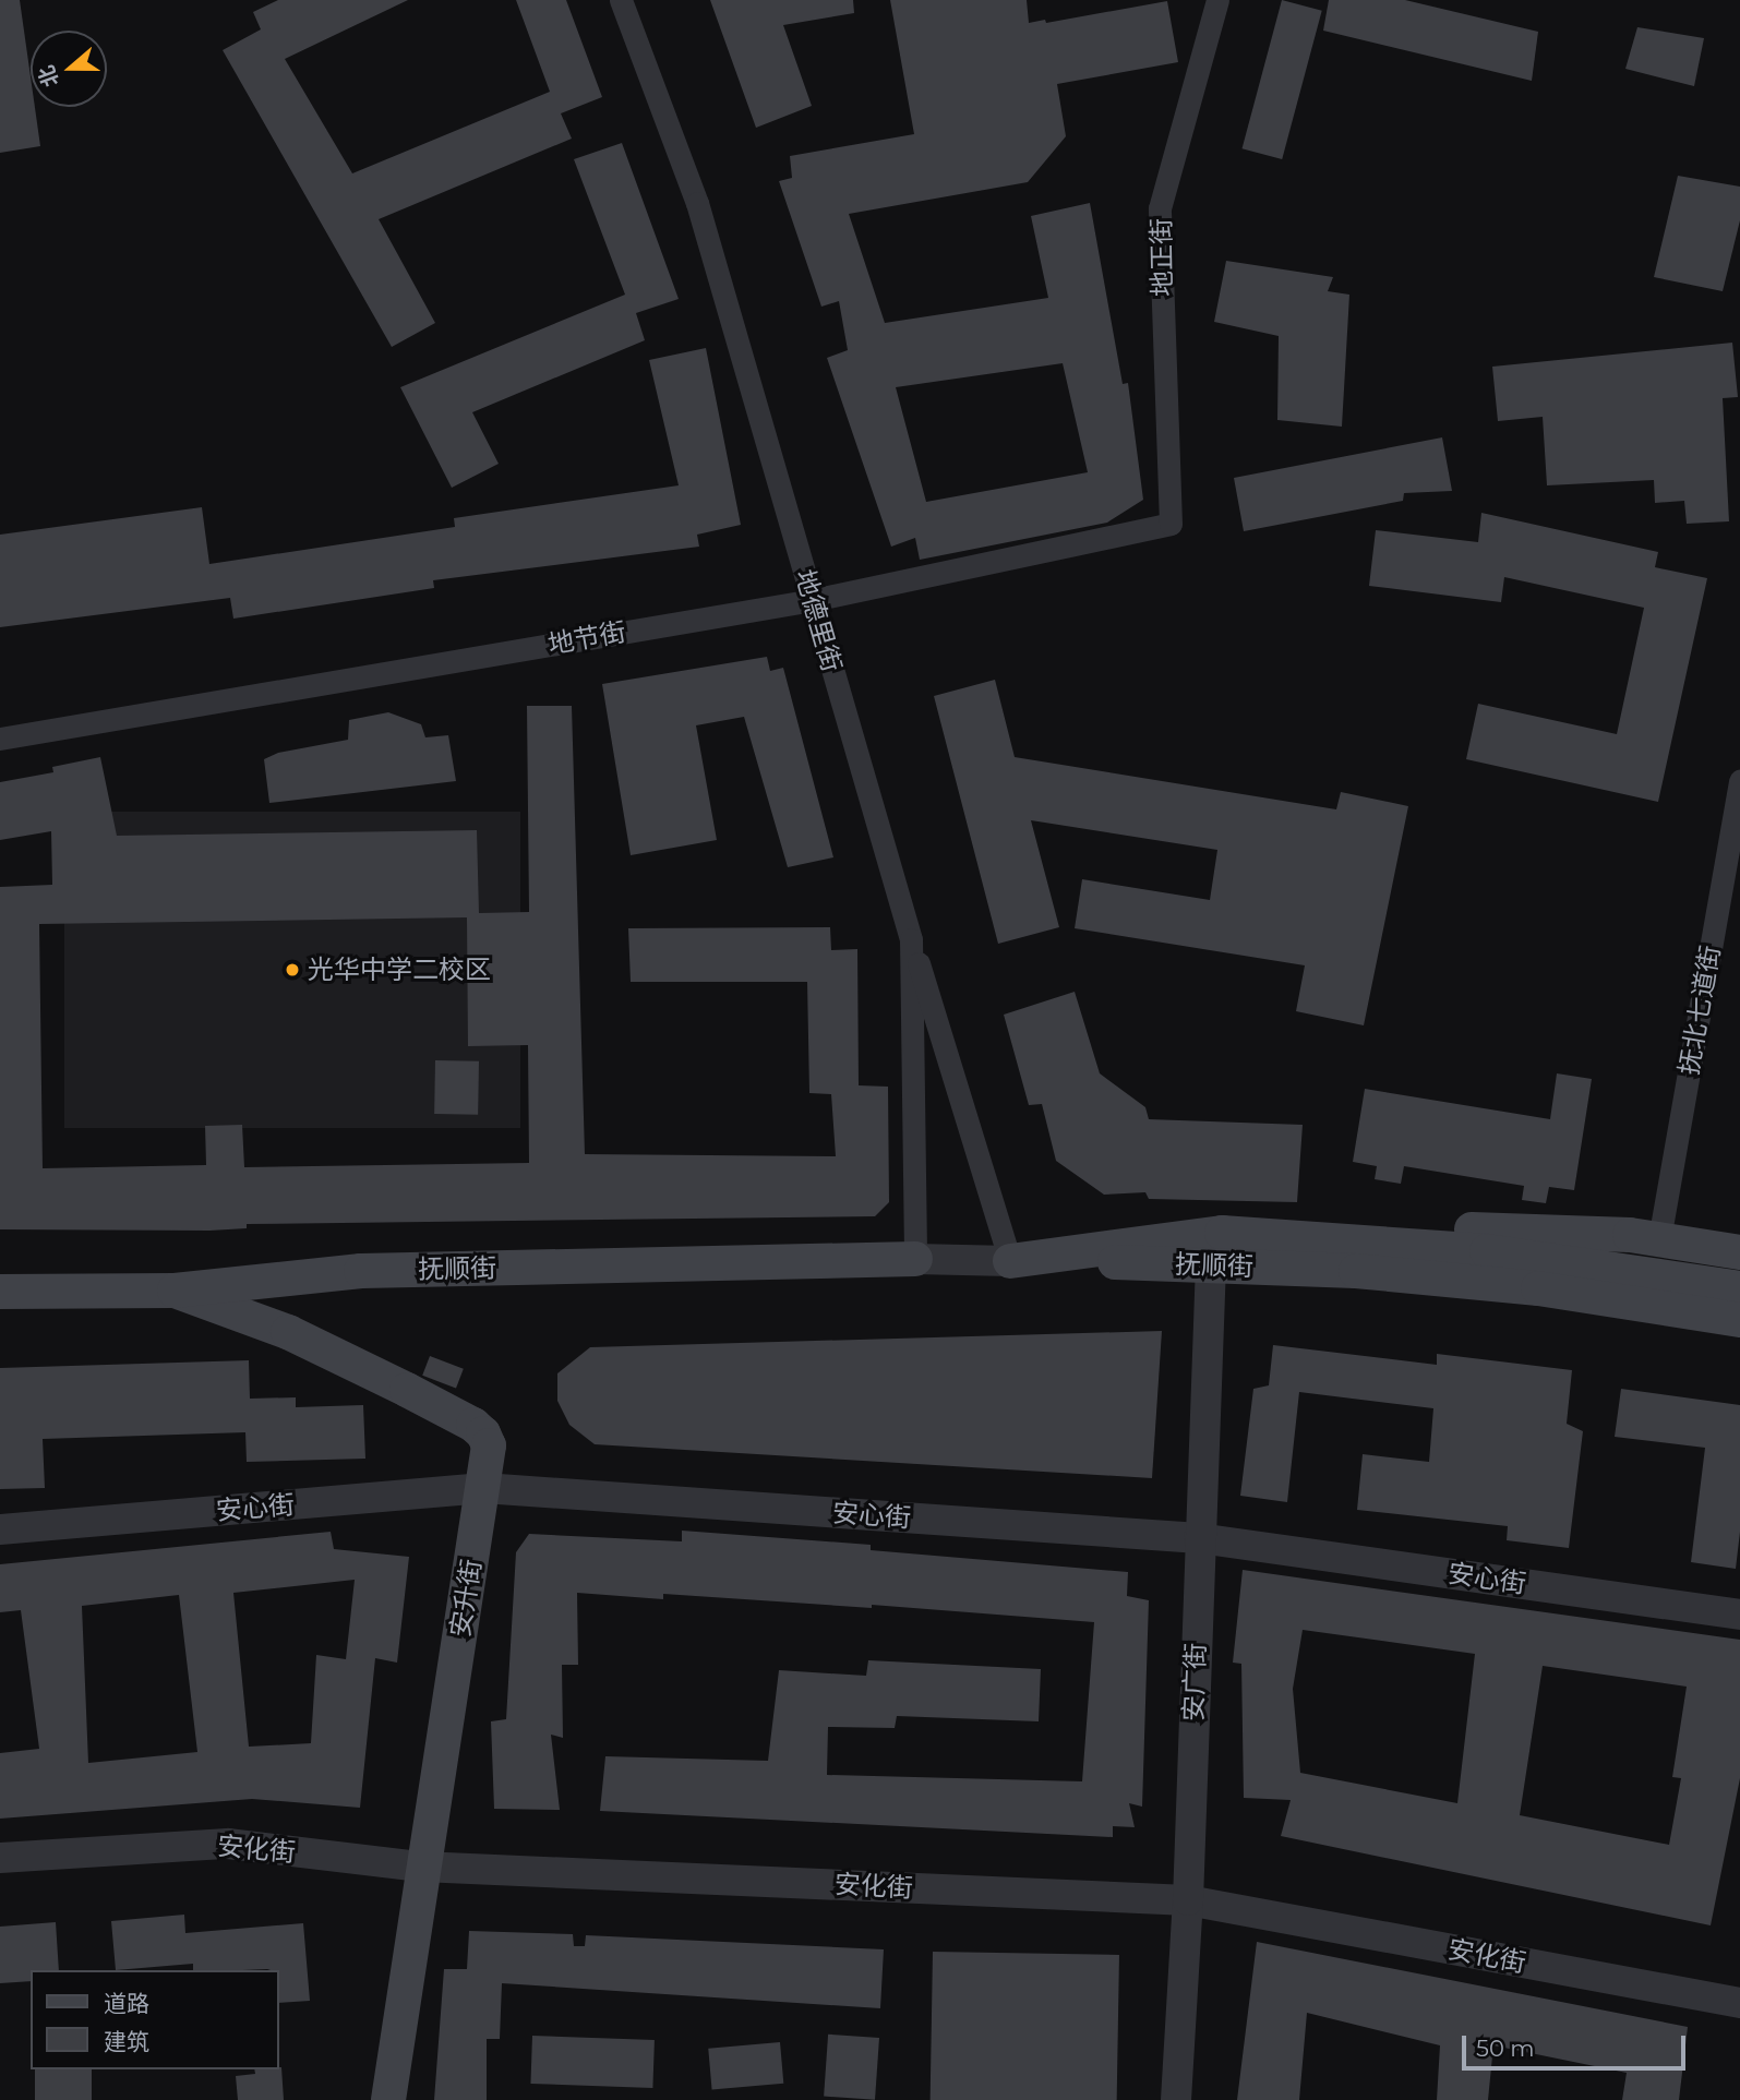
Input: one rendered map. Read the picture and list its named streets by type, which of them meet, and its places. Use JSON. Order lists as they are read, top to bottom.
{
  "streets": {
    "main road": ["抚顺街", "安升街"],
    "street": [
      "地正街",
      "地德里街",
      "地节街",
      "抚北七道街",
      "安心街",
      "安广街",
      "安化街"
    ]
  },
  "crossings": [
    ["地正街", "地节街"],
    ["地德里街", "地节街"],
    ["地德里街", "抚顺街"],
    ["抚北七道街", "抚顺街"],
    ["抚顺街", "安升街"],
    ["抚顺街", "安广街"],
    ["安心街", "安升街"],
    ["安心街", "安广街"],
    ["安升街", "安化街"],
    ["安广街", "安化街"]
  ],
  "places": ["光华中学二校区"],
  "legend": ["道路", "建筑"],
  "scale_bar": "50 m",
  "north": "left"
}
